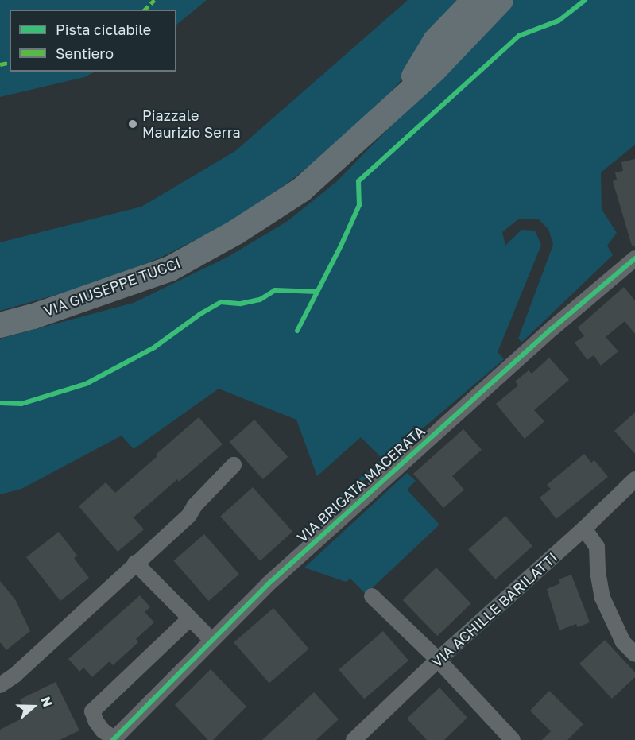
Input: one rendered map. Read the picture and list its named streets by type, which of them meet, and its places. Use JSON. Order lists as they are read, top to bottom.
{
  "streets": {
    "main road": ["VIA GIUSEPPE TUCCI"],
    "street": ["VIA BRIGATA MACERATA", "VIA ACHILLE BARILATTI"]
  },
  "places": ["Piazzale Maurizio Serra"],
  "legend": ["Pista ciclabile", "Sentiero"],
  "north": "right"
}
